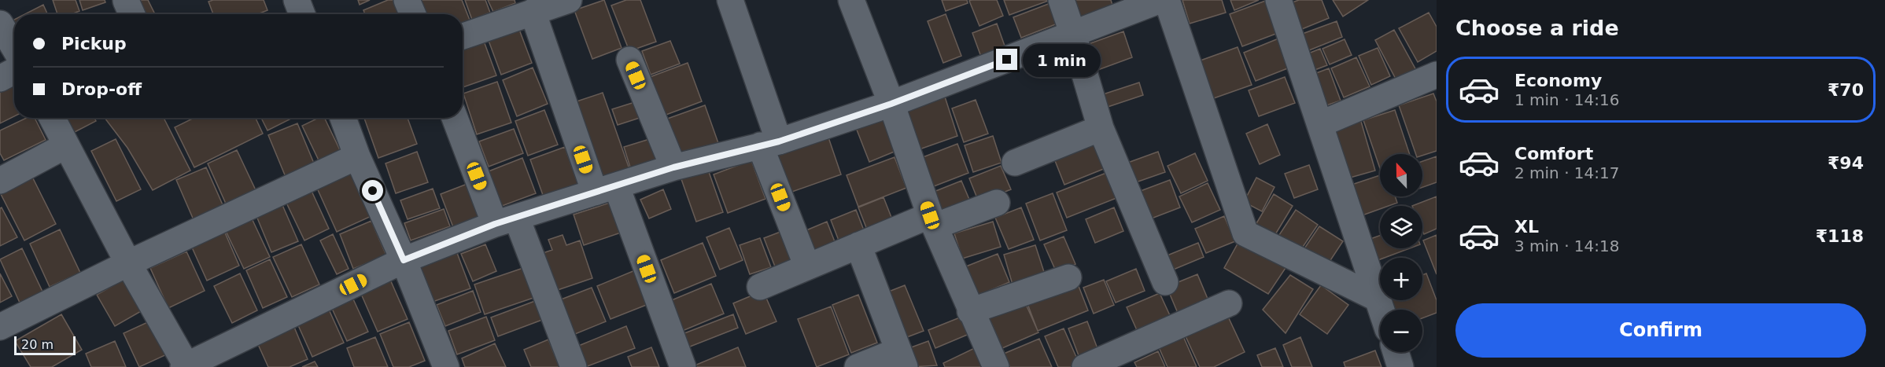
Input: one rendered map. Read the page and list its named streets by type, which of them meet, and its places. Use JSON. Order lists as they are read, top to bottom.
{
  "scale_bar": "20 m",
  "north": "top",
  "page": {
    "heading": "Choose a ride",
    "banner": ["Pickup", "Drop-off"],
    "bubble": "1 min",
    "list": [
      {
        "name": "Economy",
        "note": "1 min · 14:16",
        "value": "₹70"
      },
      {
        "name": "Comfort",
        "note": "2 min · 14:17",
        "value": "₹94"
      },
      {
        "name": "XL",
        "note": "3 min · 14:18",
        "value": "₹118"
      }
    ],
    "map_buttons": ["+", "−"],
    "buttons": "Confirm",
    "scale": "20 m"
  }
}
